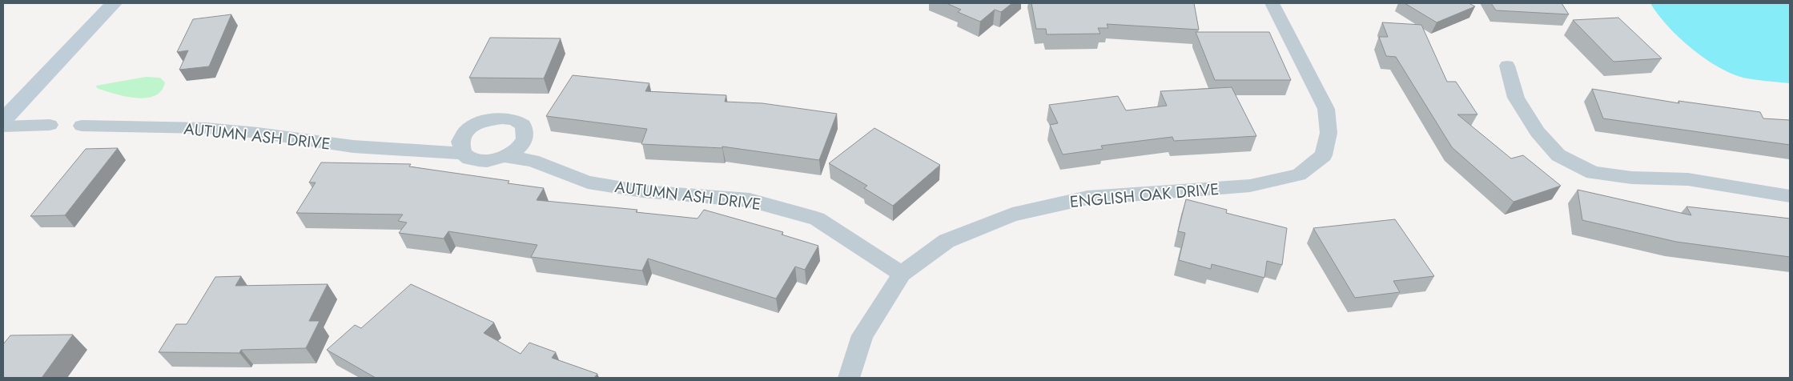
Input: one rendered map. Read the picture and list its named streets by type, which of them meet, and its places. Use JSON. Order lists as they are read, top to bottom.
{
  "streets": {
    "street": ["AUTUMN ASH DRIVE", "ENGLISH OAK DRIVE"]
  },
  "crossings": [
    ["AUTUMN ASH DRIVE", "ENGLISH OAK DRIVE"]
  ]
}
